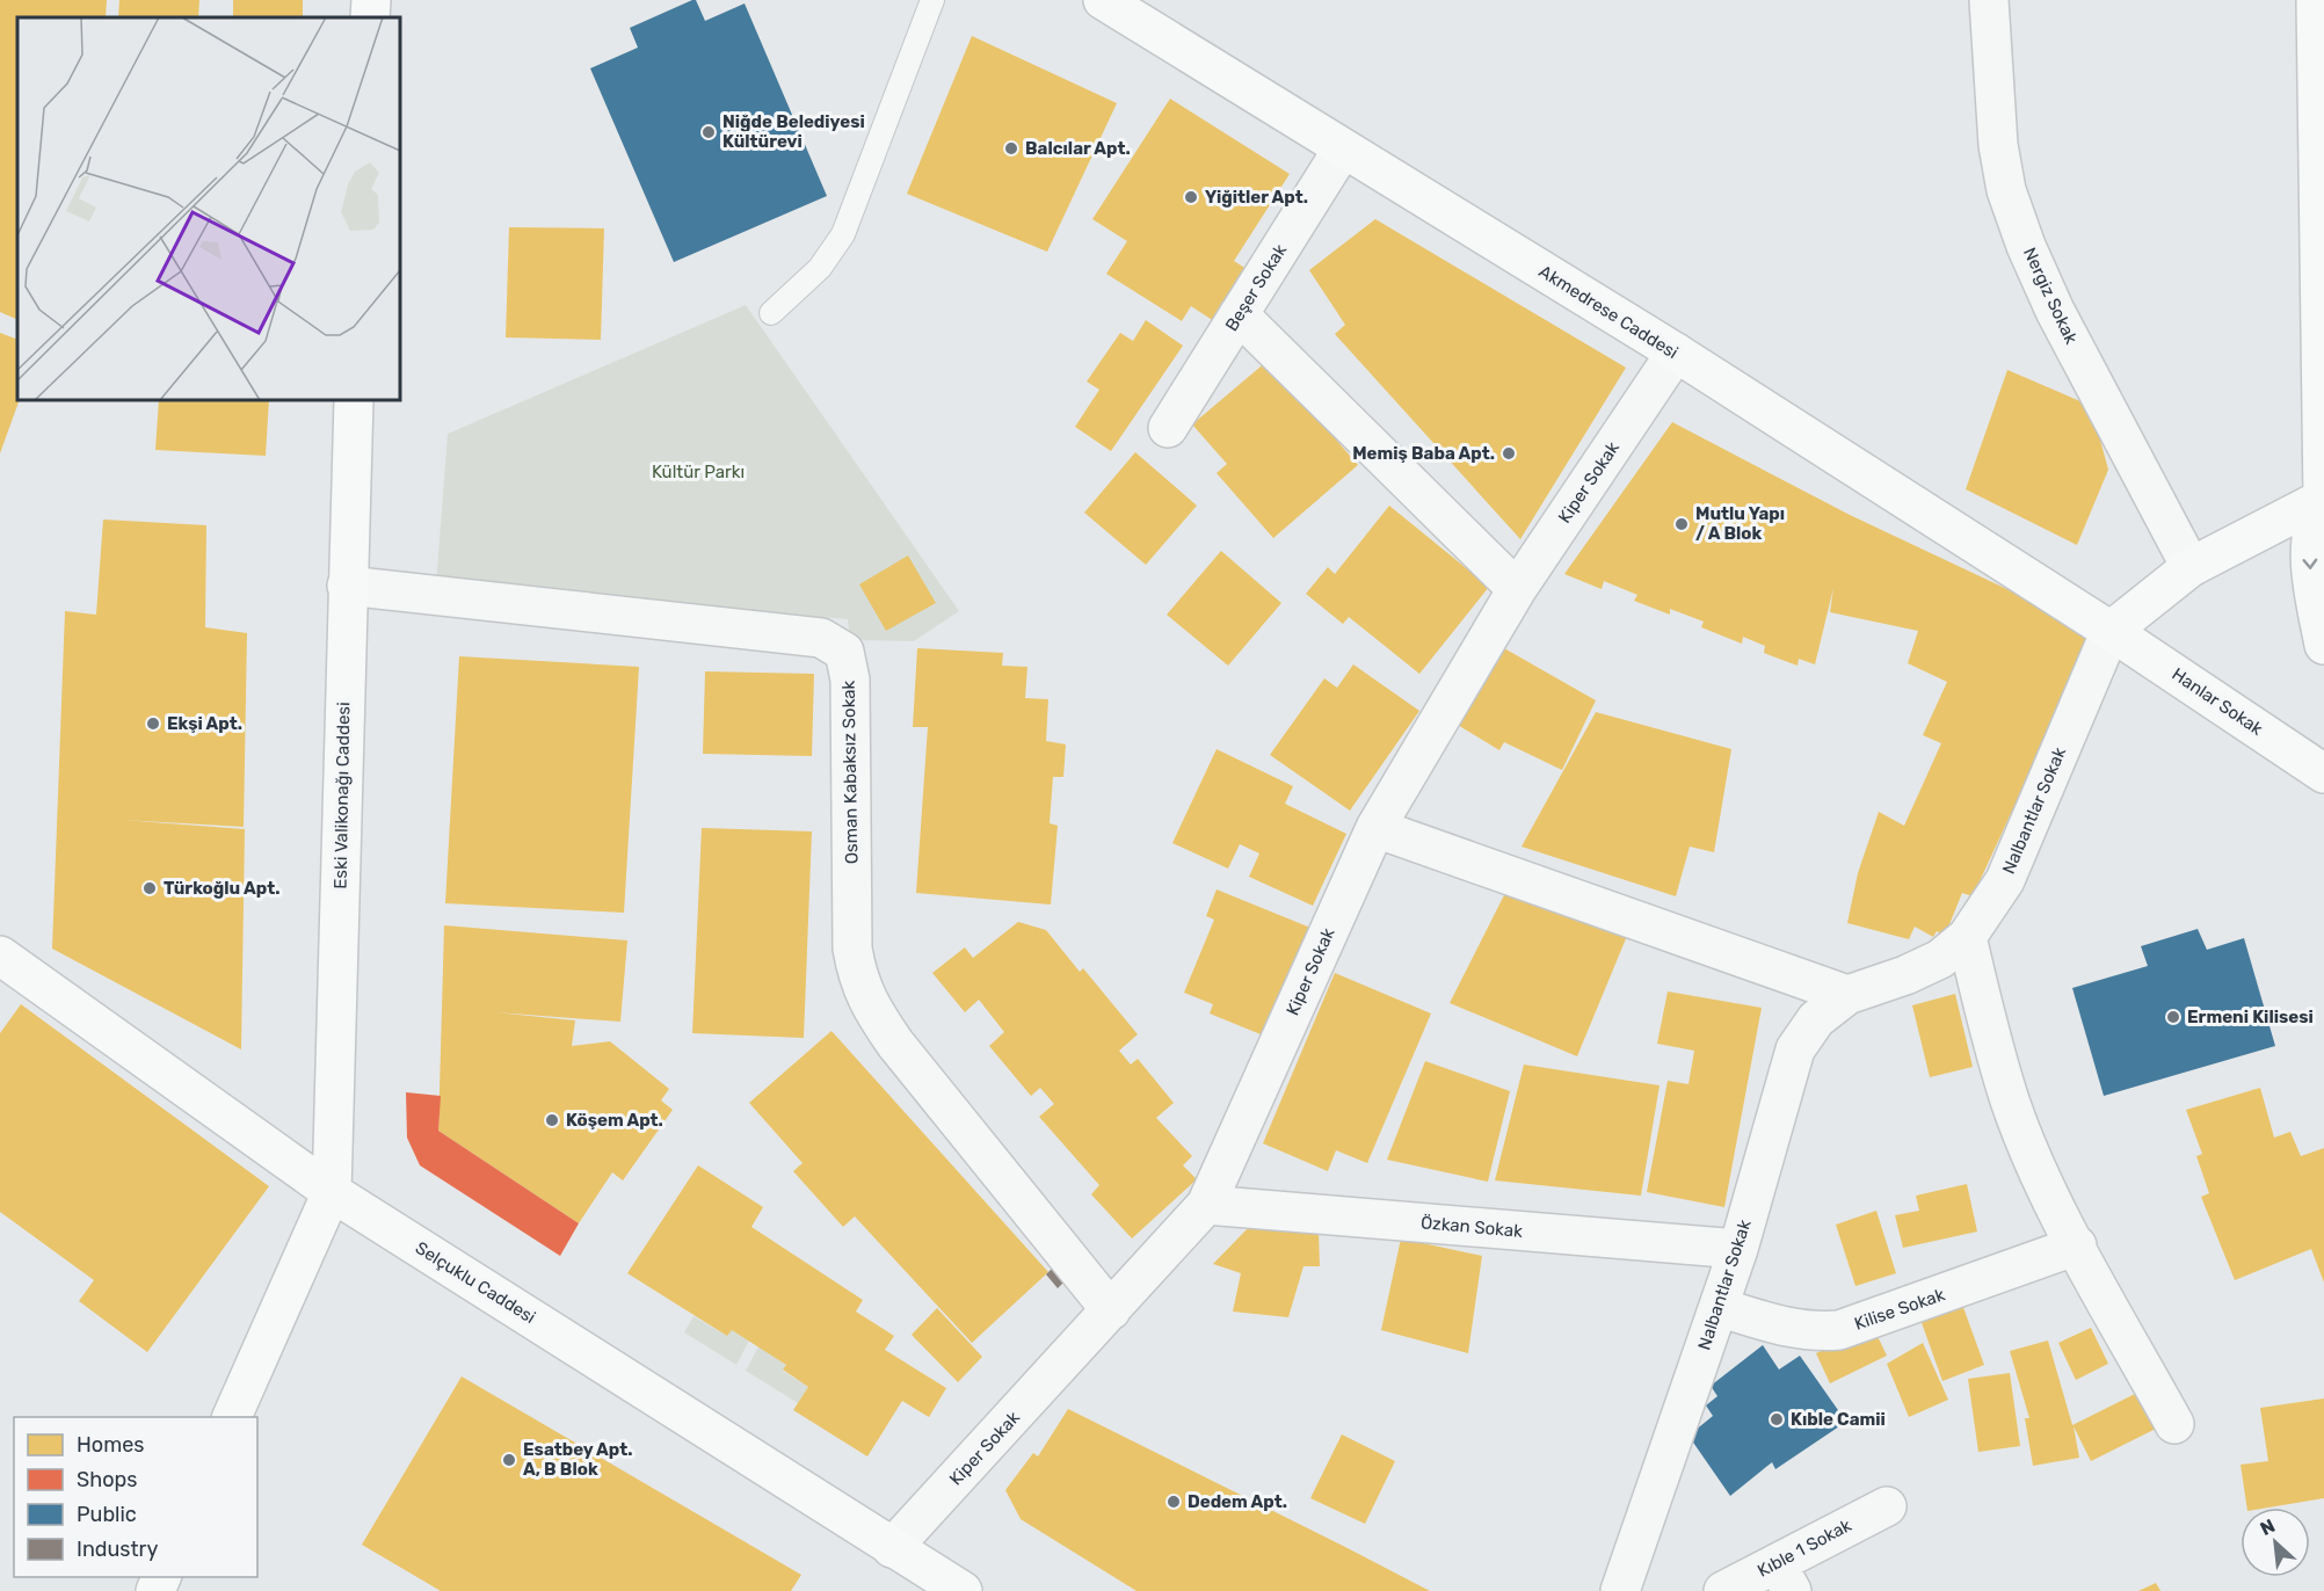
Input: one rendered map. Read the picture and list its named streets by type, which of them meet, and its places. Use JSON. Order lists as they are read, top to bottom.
{
  "streets": {
    "street": [
      "Beşer Sokak",
      "Nergiz Sokak",
      "Akmedrese Caddesi",
      "Kiper Sokak",
      "Hanlar Sokak",
      "Osman Kabaksız Sokak",
      "Eski Valikonağı Caddesi",
      "Nalbantlar Sokak",
      "Özkan Sokak",
      "Selçuklu Caddesi",
      "Kilise Sokak",
      "Kıble 1 Sokak"
    ]
  },
  "crossings": [
    ["Beşer Sokak", "Akmedrese Caddesi"],
    ["Akmedrese Caddesi", "Kiper Sokak"],
    ["Akmedrese Caddesi", "Hanlar Sokak"],
    ["Akmedrese Caddesi", "Nalbantlar Sokak"],
    ["Kiper Sokak", "Osman Kabaksız Sokak"],
    ["Kiper Sokak", "Özkan Sokak"],
    ["Kiper Sokak", "Selçuklu Caddesi"],
    ["Hanlar Sokak", "Nalbantlar Sokak"],
    ["Osman Kabaksız Sokak", "Eski Valikonağı Caddesi"],
    ["Eski Valikonağı Caddesi", "Selçuklu Caddesi"],
    ["Nalbantlar Sokak", "Özkan Sokak"],
    ["Nalbantlar Sokak", "Kilise Sokak"]
  ],
  "parks": ["Kültür Parkı"],
  "places": [
    "Niğde Belediyesi Kültürevi",
    "Balcılar Apt.",
    "Yiğitler Apt.",
    "Memiş Baba Apt.",
    "Mutlu Yapı / A Blok",
    "Ekşi Apt.",
    "Türkoğlu Apt.",
    "Ermeni Kilisesi",
    "Köşem Apt.",
    "Kıble Camii",
    "Esatbey Apt. A, B Blok",
    "Dedem Apt."
  ],
  "legend": [
    "Homes",
    "Shops",
    "Public",
    "Industry"
  ],
  "north": "top left"
}
